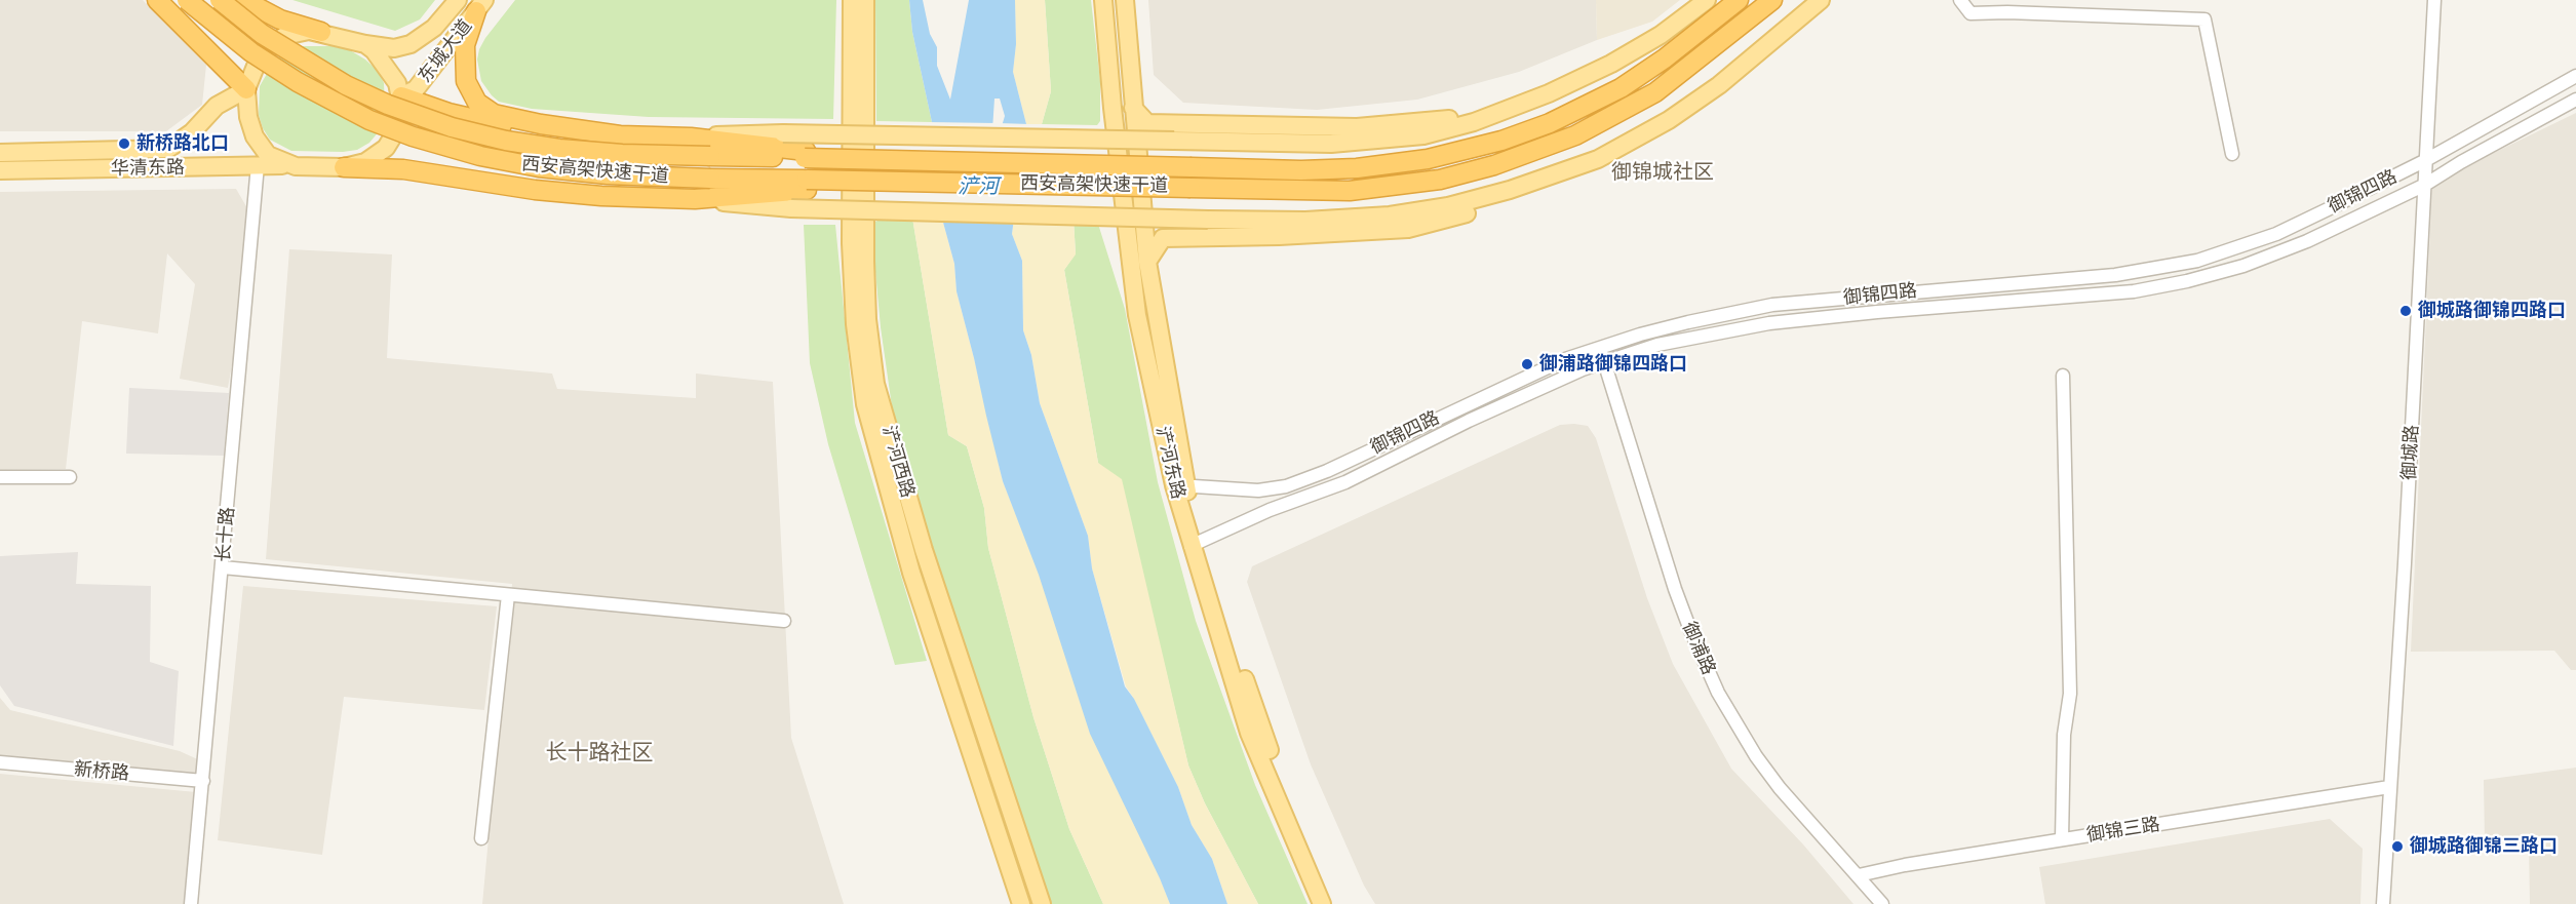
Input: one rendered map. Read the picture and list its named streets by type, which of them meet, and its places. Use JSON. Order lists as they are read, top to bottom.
{
  "streets": {
    "highway": ["西安高架快速干道"],
    "main road": [
      "东城大道",
      "华清东路",
      "浐河西路",
      "浐河东路"
    ],
    "street": [
      "御锦四路",
      "御城路",
      "长十路",
      "御浦路",
      "新桥路",
      "御锦三路"
    ]
  },
  "crossings": [
    ["东城大道", "华清东路"],
    ["华清东路", "长十路"],
    ["御锦四路", "御城路"],
    ["御锦四路", "浐河东路"],
    ["御锦四路", "御浦路"],
    ["御城路", "御锦三路"],
    ["长十路", "新桥路"],
    ["御浦路", "御锦三路"]
  ],
  "districts": ["御锦城社区", "长十路社区"],
  "water": ["浐河"],
  "places": [
    "新桥路北口",
    "御城路御锦四路口",
    "御浦路御锦四路口",
    "御城路御锦三路口"
  ]
}
